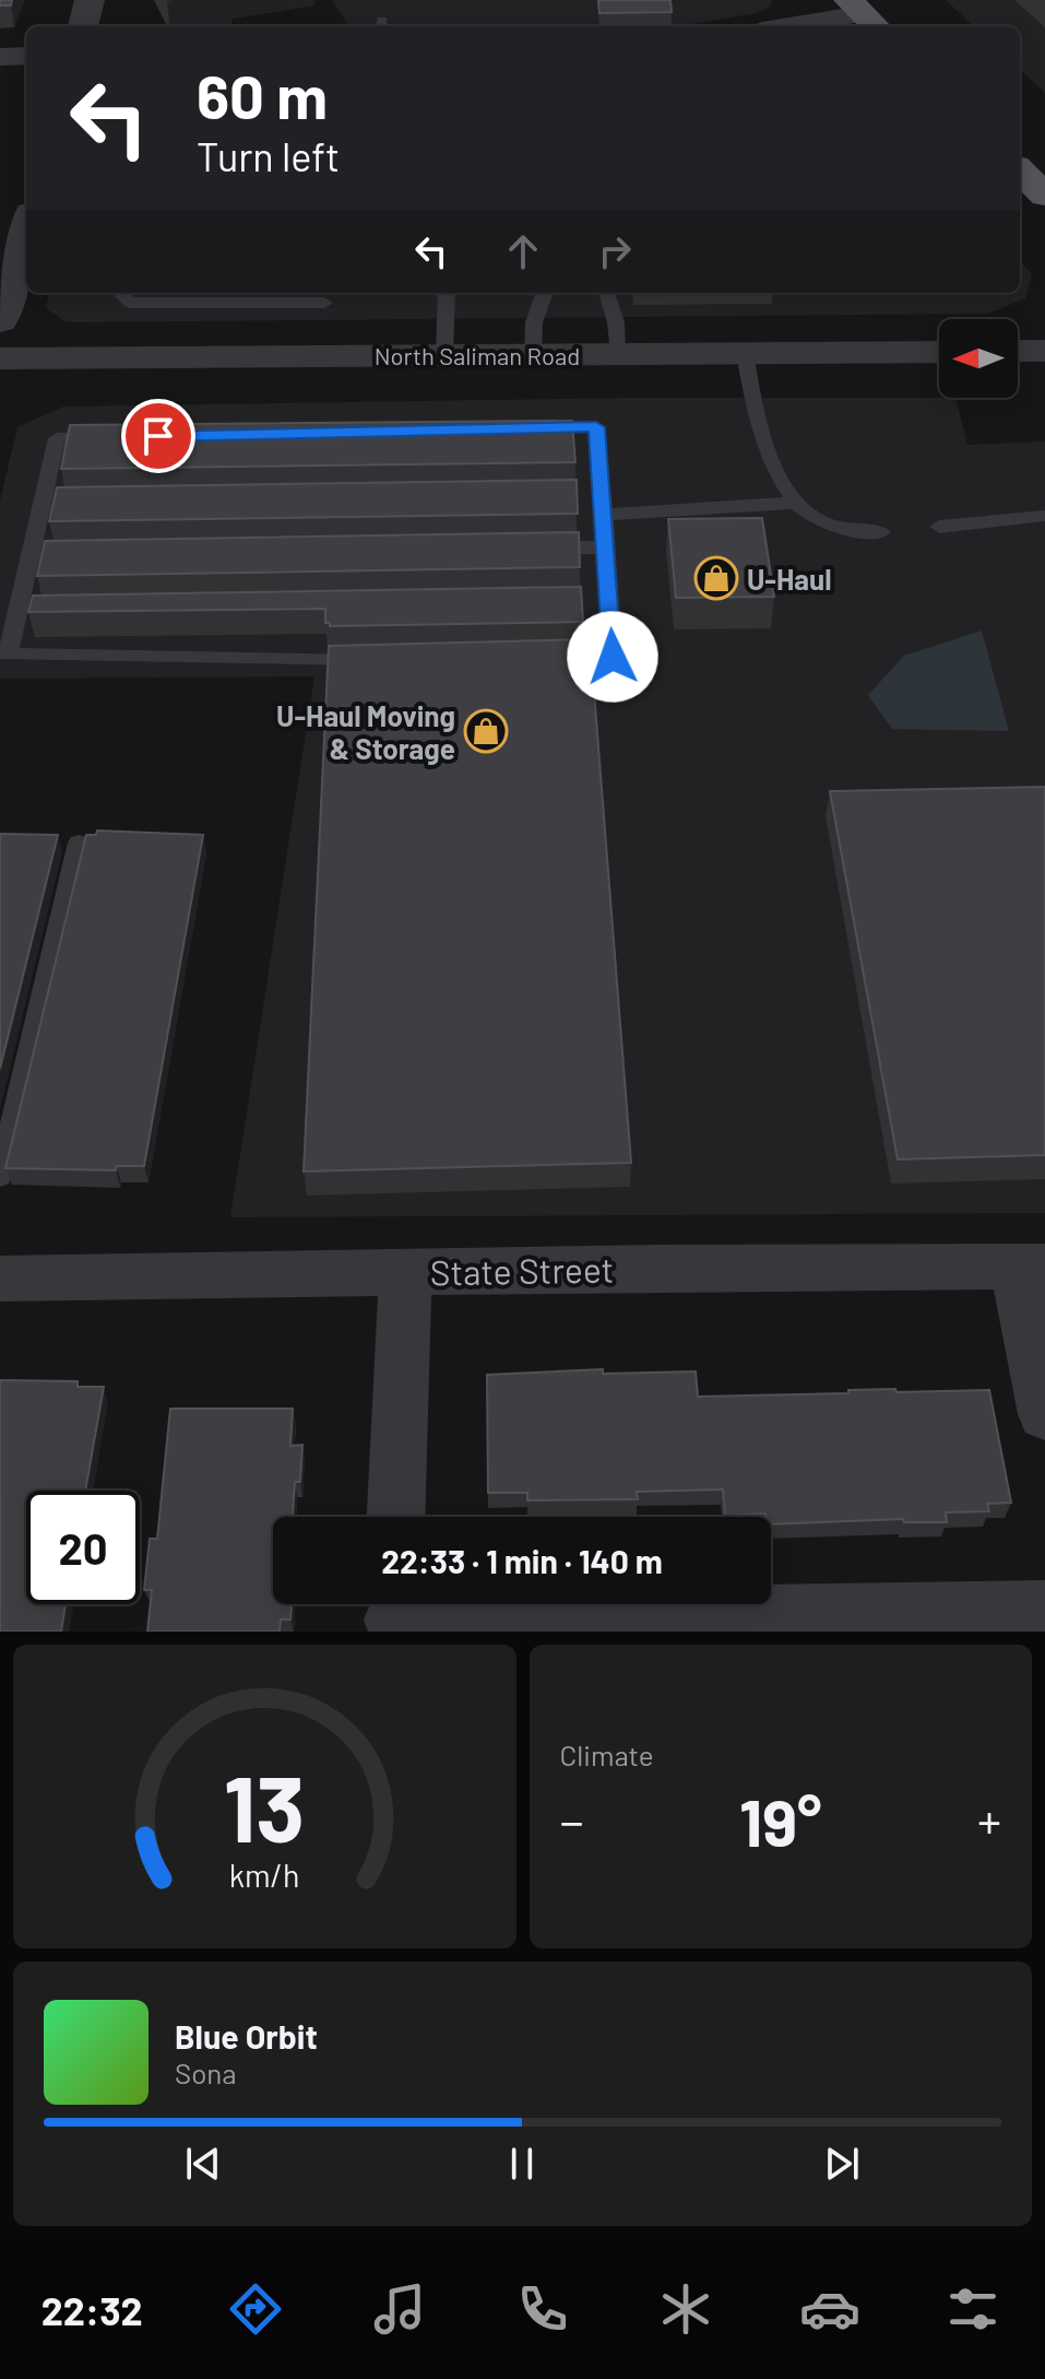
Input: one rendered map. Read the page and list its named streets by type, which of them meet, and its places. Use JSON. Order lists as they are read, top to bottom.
{
  "streets": {
    "street": ["North Saliman Road", "State Street"]
  },
  "places": {
    "shop": ["U-Haul", "U-Haul Moving & Storage"]
  },
  "north": "left",
  "page": {
    "turn": ["60 m", "Turn left"],
    "limit": "20",
    "trip": "22:33 · 1 min · 140 m",
    "tile": "Climate",
    "heat": ["−", "19°", "+"],
    "song": ["Blue Orbit", "Sona"],
    "tabs": "22:32",
    "gauge": ["13", "km/h"]
  }
}
